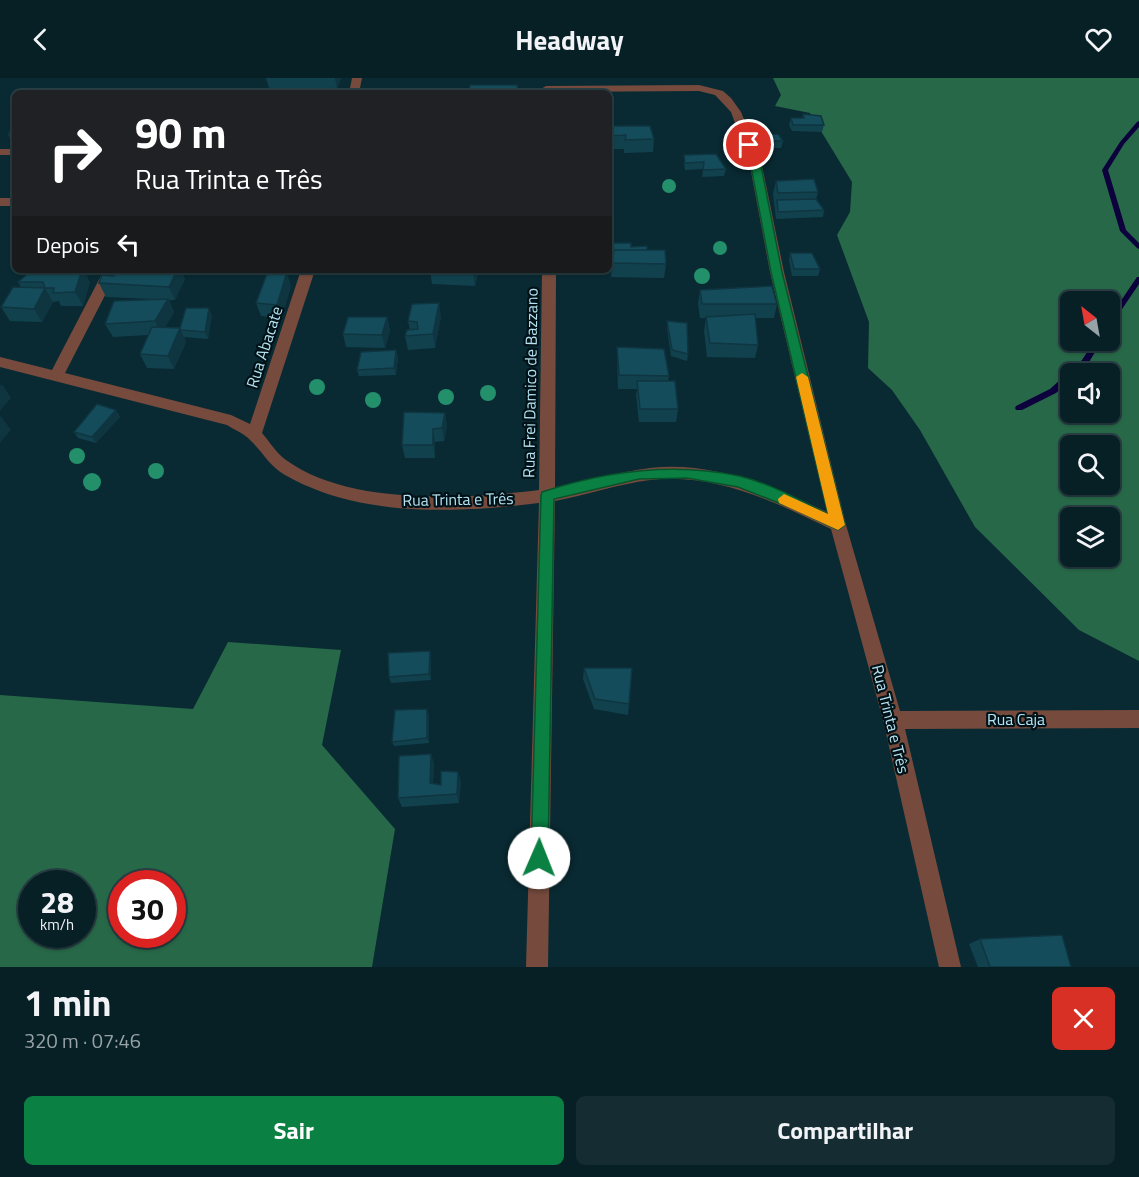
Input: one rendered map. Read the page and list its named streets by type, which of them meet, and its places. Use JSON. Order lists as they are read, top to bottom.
{
  "streets": {
    "street": [
      "Rua Abacate",
      "Rua Frei Damico de Bazzano",
      "Rua Trinta e Três",
      "Rua Caja"
    ]
  },
  "crossings": [
    ["Rua Abacate", "Rua Trinta e Três"],
    ["Rua Frei Damico de Bazzano", "Rua Trinta e Três"],
    ["Rua Trinta e Três", "Rua Caja"]
  ],
  "north": "top left",
  "page": {
    "header": "Headway",
    "turn": ["90 m", "Rua Trinta e Três"],
    "then": "Depois",
    "speed": "28 km/h",
    "limit": "30",
    "heading": ["1 min", "320 m · 07:46"],
    "buttons": ["Sair", "Compartilhar"]
  }
}
